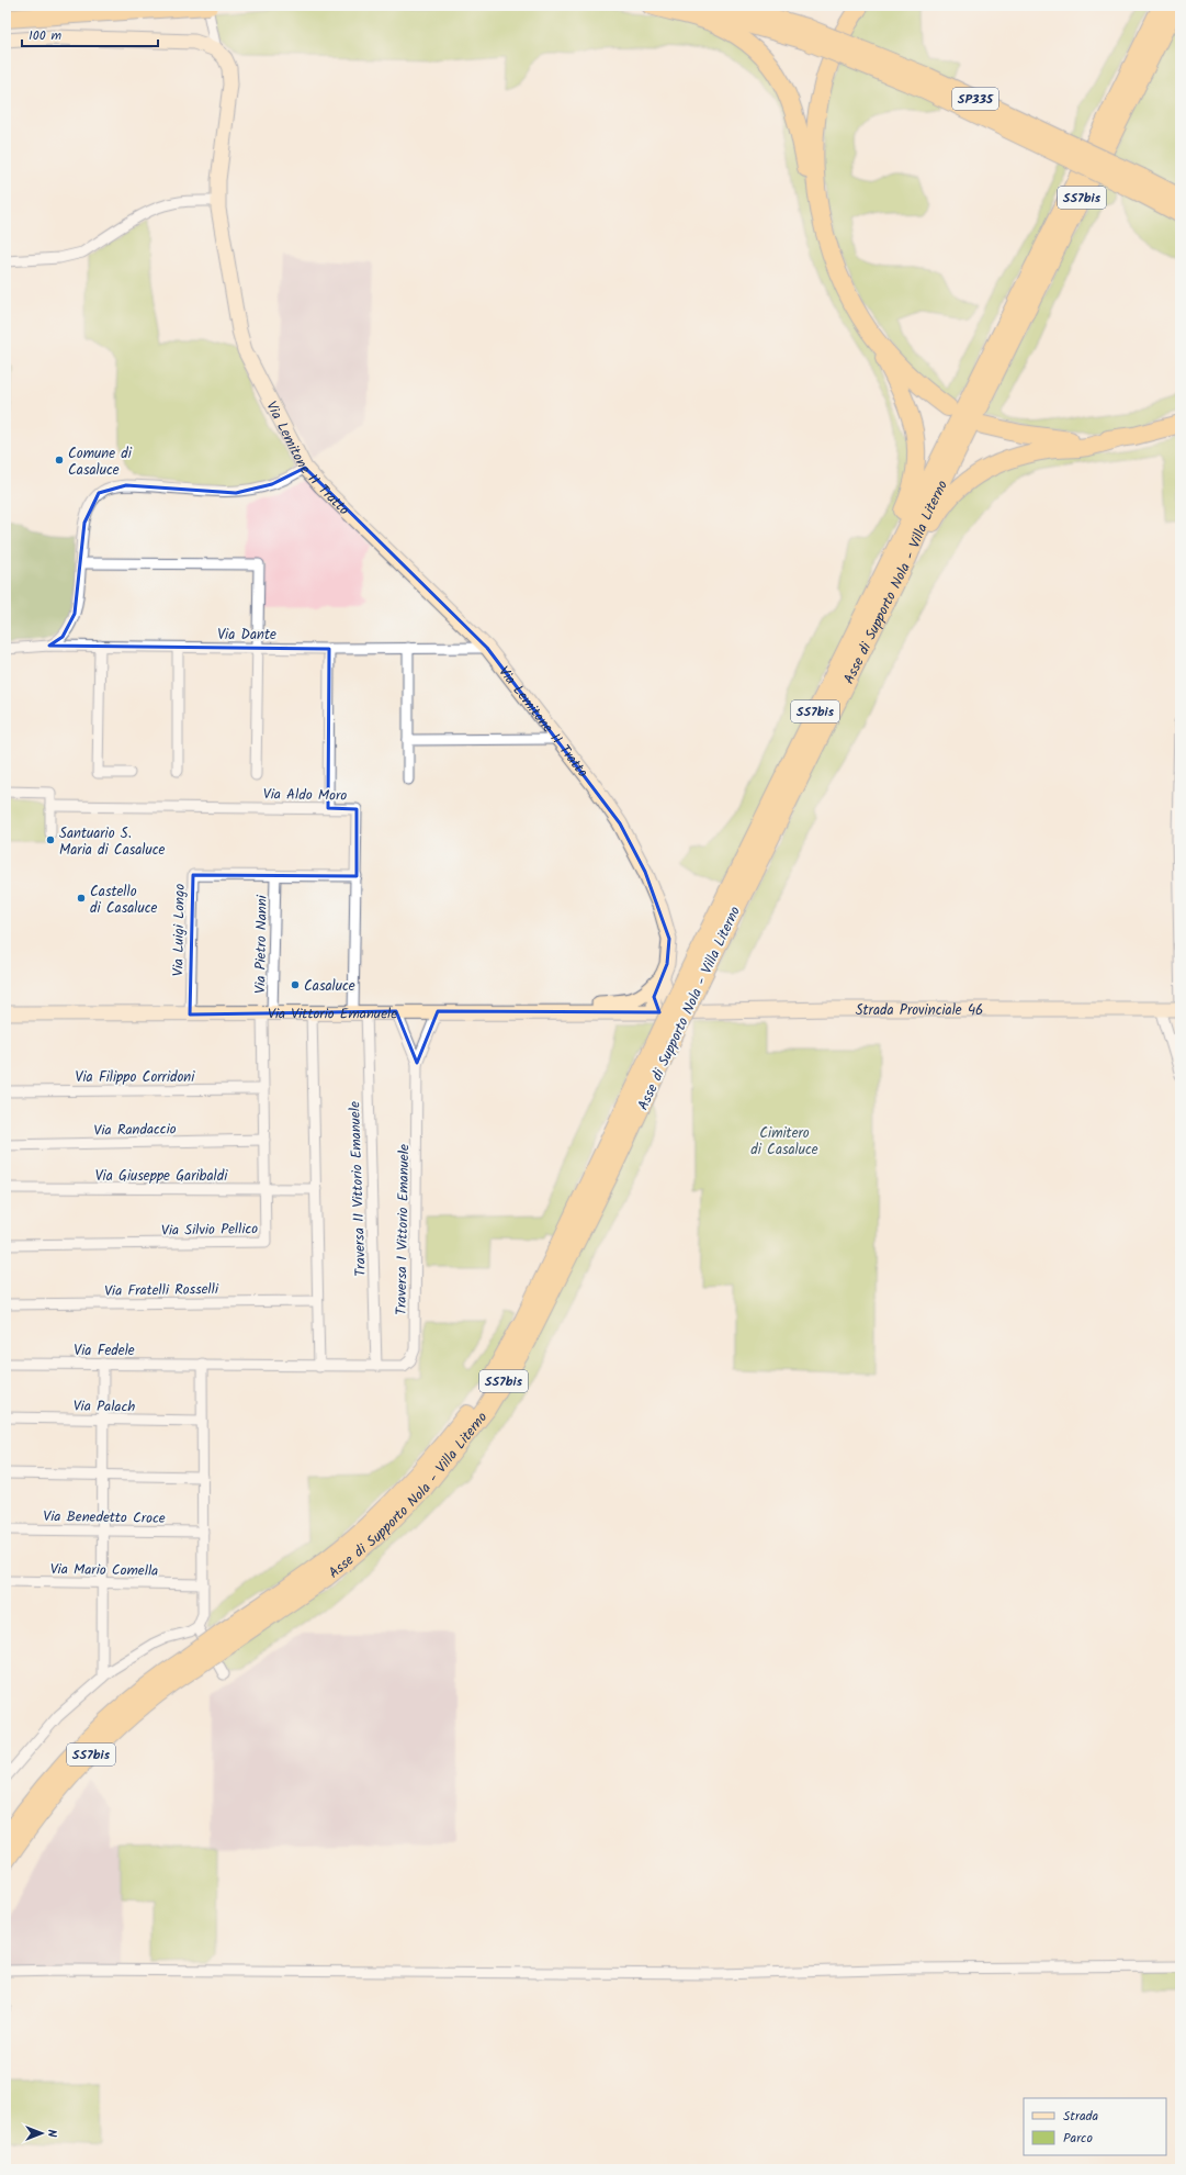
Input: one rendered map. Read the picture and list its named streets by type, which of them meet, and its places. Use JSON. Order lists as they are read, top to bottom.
{
  "streets": {
    "highway": ["SP335", "SS7bis", "Asse di Supporto Nola - Villa Literno"],
    "street": [
      "Via Lemitone II Tratto",
      "Via Dante",
      "Via Aldo Moro",
      "Via Luigi Longo",
      "Via Pietro Nanni",
      "Strada Provinciale 46",
      "Via Vittorio Emanuele",
      "Via Filippo Corridoni",
      "Via Randaccio",
      "Via Giuseppe Garibaldi",
      "Traversa II Vittorio Emanuele",
      "Via Silvio Pellico",
      "Traversa I Vittorio Emanuele",
      "Via Fratelli Rosselli",
      "Via Fedele",
      "Via Palach",
      "Via Benedetto Croce",
      "Via Mario Comella"
    ]
  },
  "crossings": [
    ["Via Lemitone II Tratto", "Via Dante"],
    ["Via Lemitone II Tratto", "Strada Provinciale 46"],
    ["Via Lemitone II Tratto", "Via Vittorio Emanuele"],
    ["Via Aldo Moro", "Via Vittorio Emanuele"],
    ["Via Aldo Moro", "Traversa II Vittorio Emanuele"],
    ["Via Luigi Longo", "Via Pietro Nanni"],
    ["Via Luigi Longo", "Via Vittorio Emanuele"],
    ["Via Pietro Nanni", "Via Vittorio Emanuele"],
    ["Via Pietro Nanni", "Via Silvio Pellico"],
    ["Strada Provinciale 46", "Via Vittorio Emanuele"],
    ["Via Vittorio Emanuele", "Traversa II Vittorio Emanuele"],
    ["Via Vittorio Emanuele", "Via Silvio Pellico"],
    ["Via Vittorio Emanuele", "Traversa I Vittorio Emanuele"],
    ["Via Filippo Corridoni", "Via Silvio Pellico"],
    ["Via Randaccio", "Via Silvio Pellico"],
    ["Via Giuseppe Garibaldi", "Via Silvio Pellico"],
    ["Traversa II Vittorio Emanuele", "Traversa I Vittorio Emanuele"],
    ["Traversa II Vittorio Emanuele", "Via Fedele"],
    ["Traversa I Vittorio Emanuele", "Via Fedele"]
  ],
  "parks": ["Cimitero di Casaluce"],
  "places": [
    "Comune di Casaluce",
    "Santuario S. Maria di Casaluce",
    "Castello di Casaluce",
    "Casaluce"
  ],
  "legend": ["Strada", "Parco"],
  "scale_bar": "100 m",
  "north": "right"
}
